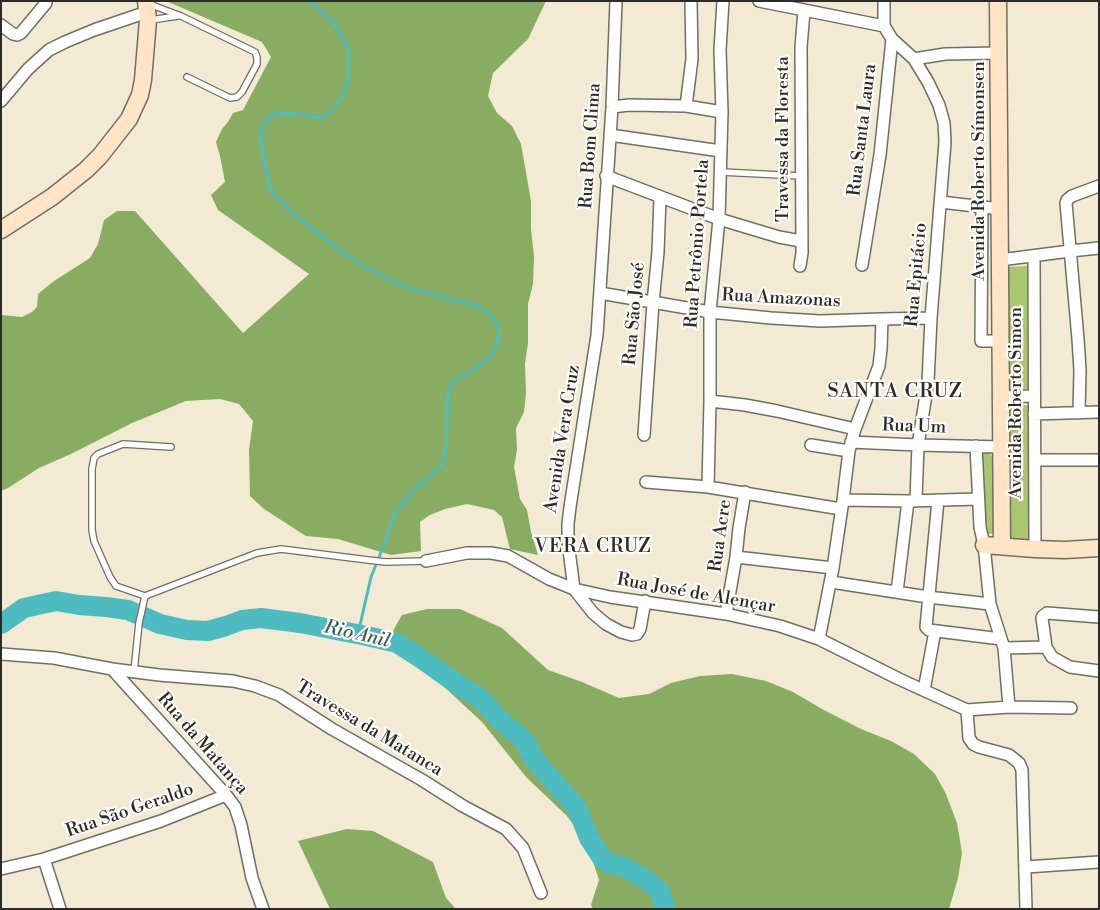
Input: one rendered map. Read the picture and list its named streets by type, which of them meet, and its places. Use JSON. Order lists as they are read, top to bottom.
{
  "streets": {
    "street": [
      "Rua Santa Laura",
      "Travessa da Floresta",
      "Rua Bom Clima",
      "Avenida Roberto Símonsen",
      "Rua Petrônio Portela",
      "Rua Epitácio",
      "Rua Amazonas",
      "Rua São José",
      "Avenida Roberto Simon",
      "Rua Um",
      "Avenida Vera Cruz",
      "Rua Acre",
      "Rua José de Alençar",
      "Travessa da Matanca",
      "Rua da Matança",
      "Rua São Geraldo"
    ]
  },
  "crossings": [
    ["Rua Santa Laura", "Rua Epitácio"],
    ["Rua Bom Clima", "Rua Amazonas"],
    ["Rua Bom Clima", "Avenida Vera Cruz"],
    ["Rua Petrônio Portela", "Rua Amazonas"],
    ["Rua Epitácio", "Rua Amazonas"],
    ["Rua Epitácio", "Rua Um"],
    ["Rua Amazonas", "Rua São José"],
    ["Rua Amazonas", "Avenida Vera Cruz"],
    ["Avenida Vera Cruz", "Rua José de Alençar"],
    ["Rua Acre", "Rua José de Alençar"],
    ["Rua da Matança", "Rua São Geraldo"]
  ],
  "districts": ["SANTA CRUZ", "VERA CRUZ"],
  "water": ["Rio Anil"]
}
